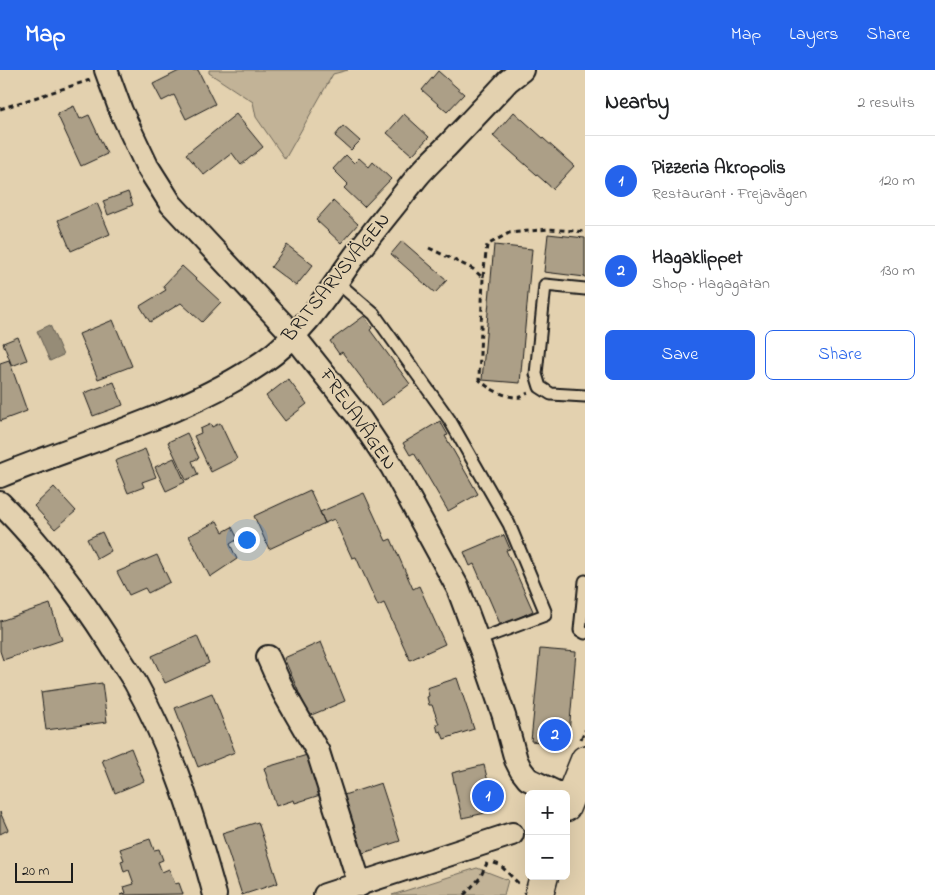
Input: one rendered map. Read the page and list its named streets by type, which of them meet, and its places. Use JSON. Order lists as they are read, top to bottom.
{
  "streets": {
    "street": ["BRITSARVSVÄGEN", "FREJAVÄGEN"]
  },
  "crossings": [
    ["BRITSARVSVÄGEN", "FREJAVÄGEN"]
  ],
  "scale_bar": "20 m",
  "page": {
    "header": "Map",
    "nav": ["Map", "Layers", "Share"],
    "heading": ["Nearby", "2 results"],
    "list": [
      {
        "mark": "1",
        "name": "Pizzeria Akropolis",
        "note": "Restaurant · Frejavägen",
        "value": "120 m"
      },
      {
        "mark": "2",
        "name": "Hagaklippet",
        "note": "Shop · Hagagatan",
        "value": "130 m"
      }
    ],
    "buttons": ["Save", "Share"],
    "pins": ["2", "1"],
    "map_buttons": ["+", "−"],
    "scale": "20 m"
  }
}
